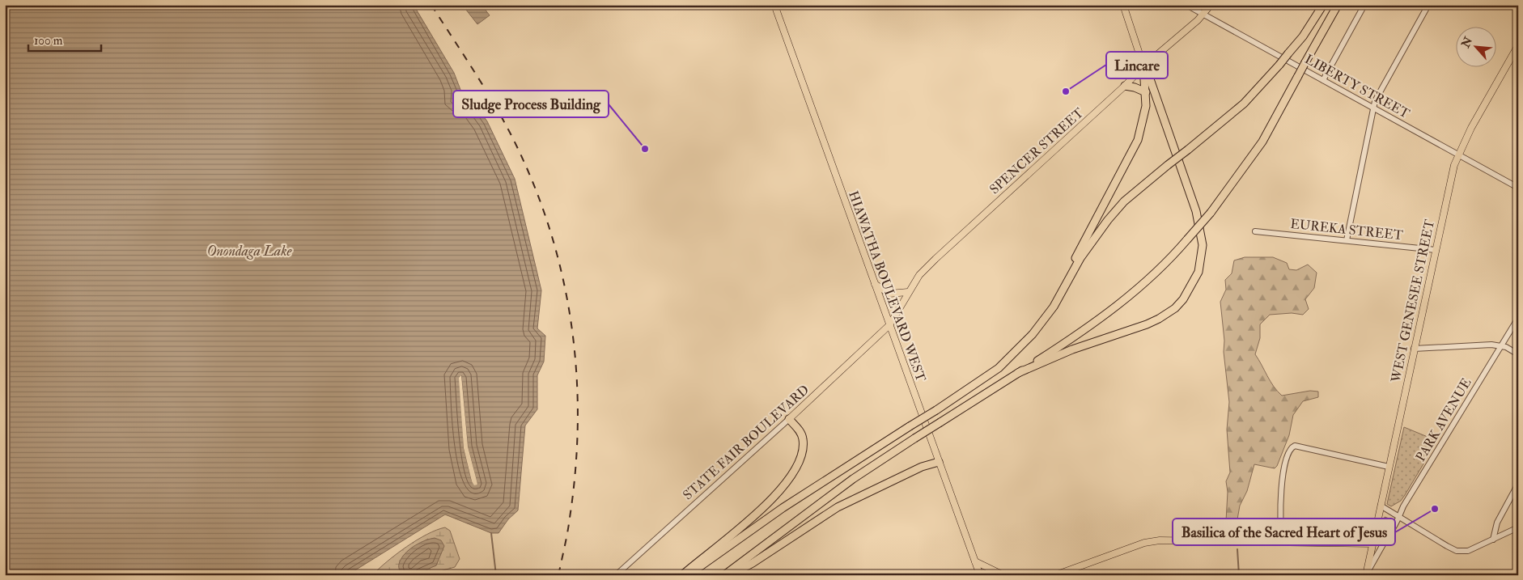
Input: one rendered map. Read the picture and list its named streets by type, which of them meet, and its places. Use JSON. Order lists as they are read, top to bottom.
{
  "streets": {
    "main road": [
      "SPENCER STREET",
      "HIAWATHA BOULEVARD WEST",
      "WEST GENESEE STREET",
      "STATE FAIR BOULEVARD"
    ],
    "street": ["LIBERTY STREET", "EUREKA STREET", "PARK AVENUE"]
  },
  "crossings": [
    ["LIBERTY STREET", "SPENCER STREET"],
    ["LIBERTY STREET", "WEST GENESEE STREET"],
    ["SPENCER STREET", "HIAWATHA BOULEVARD WEST"],
    ["SPENCER STREET", "STATE FAIR BOULEVARD"],
    ["EUREKA STREET", "WEST GENESEE STREET"],
    ["HIAWATHA BOULEVARD WEST", "STATE FAIR BOULEVARD"],
    ["WEST GENESEE STREET", "PARK AVENUE"]
  ],
  "water": ["Onondaga Lake"],
  "places": ["Lincare", "Sludge Process Building", "Basilica of the Sacred Heart of Jesus"],
  "scale_bar": "100 m",
  "north": "top left"
}
